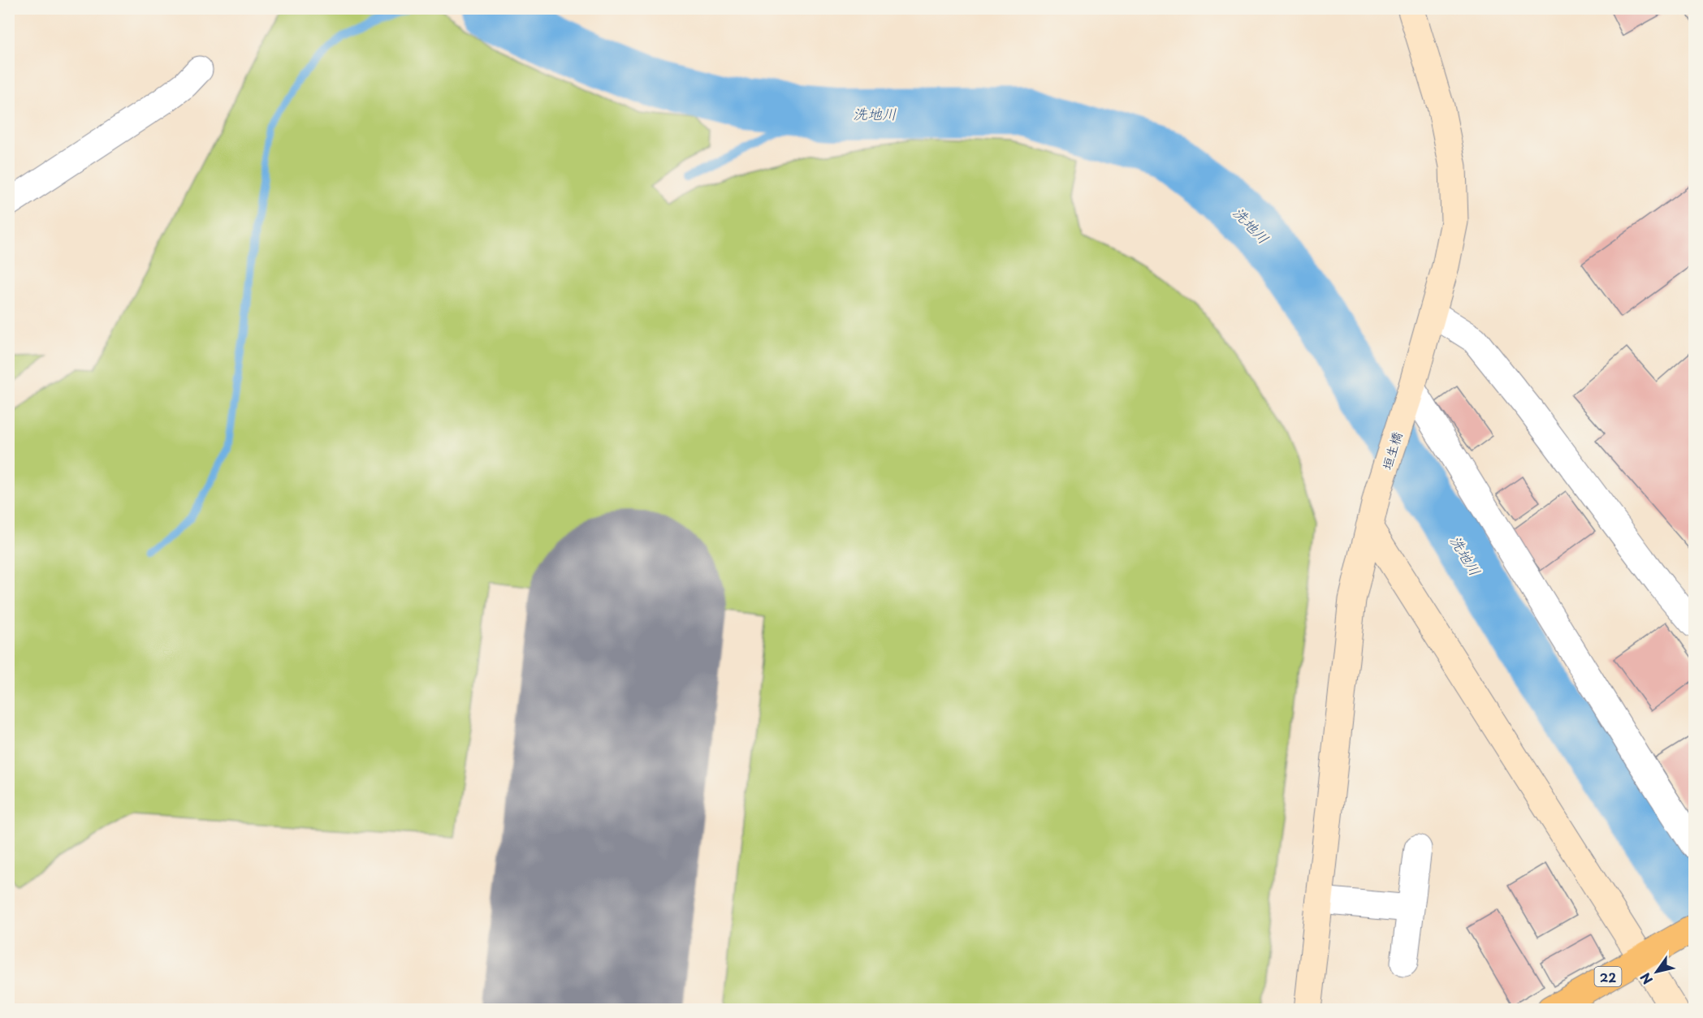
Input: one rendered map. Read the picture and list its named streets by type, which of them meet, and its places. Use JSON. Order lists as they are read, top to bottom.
{
  "streets": {
    "main road": ["22"],
    "street": ["垣生橋"]
  },
  "water": ["洗地川"],
  "north": "bottom left"
}
